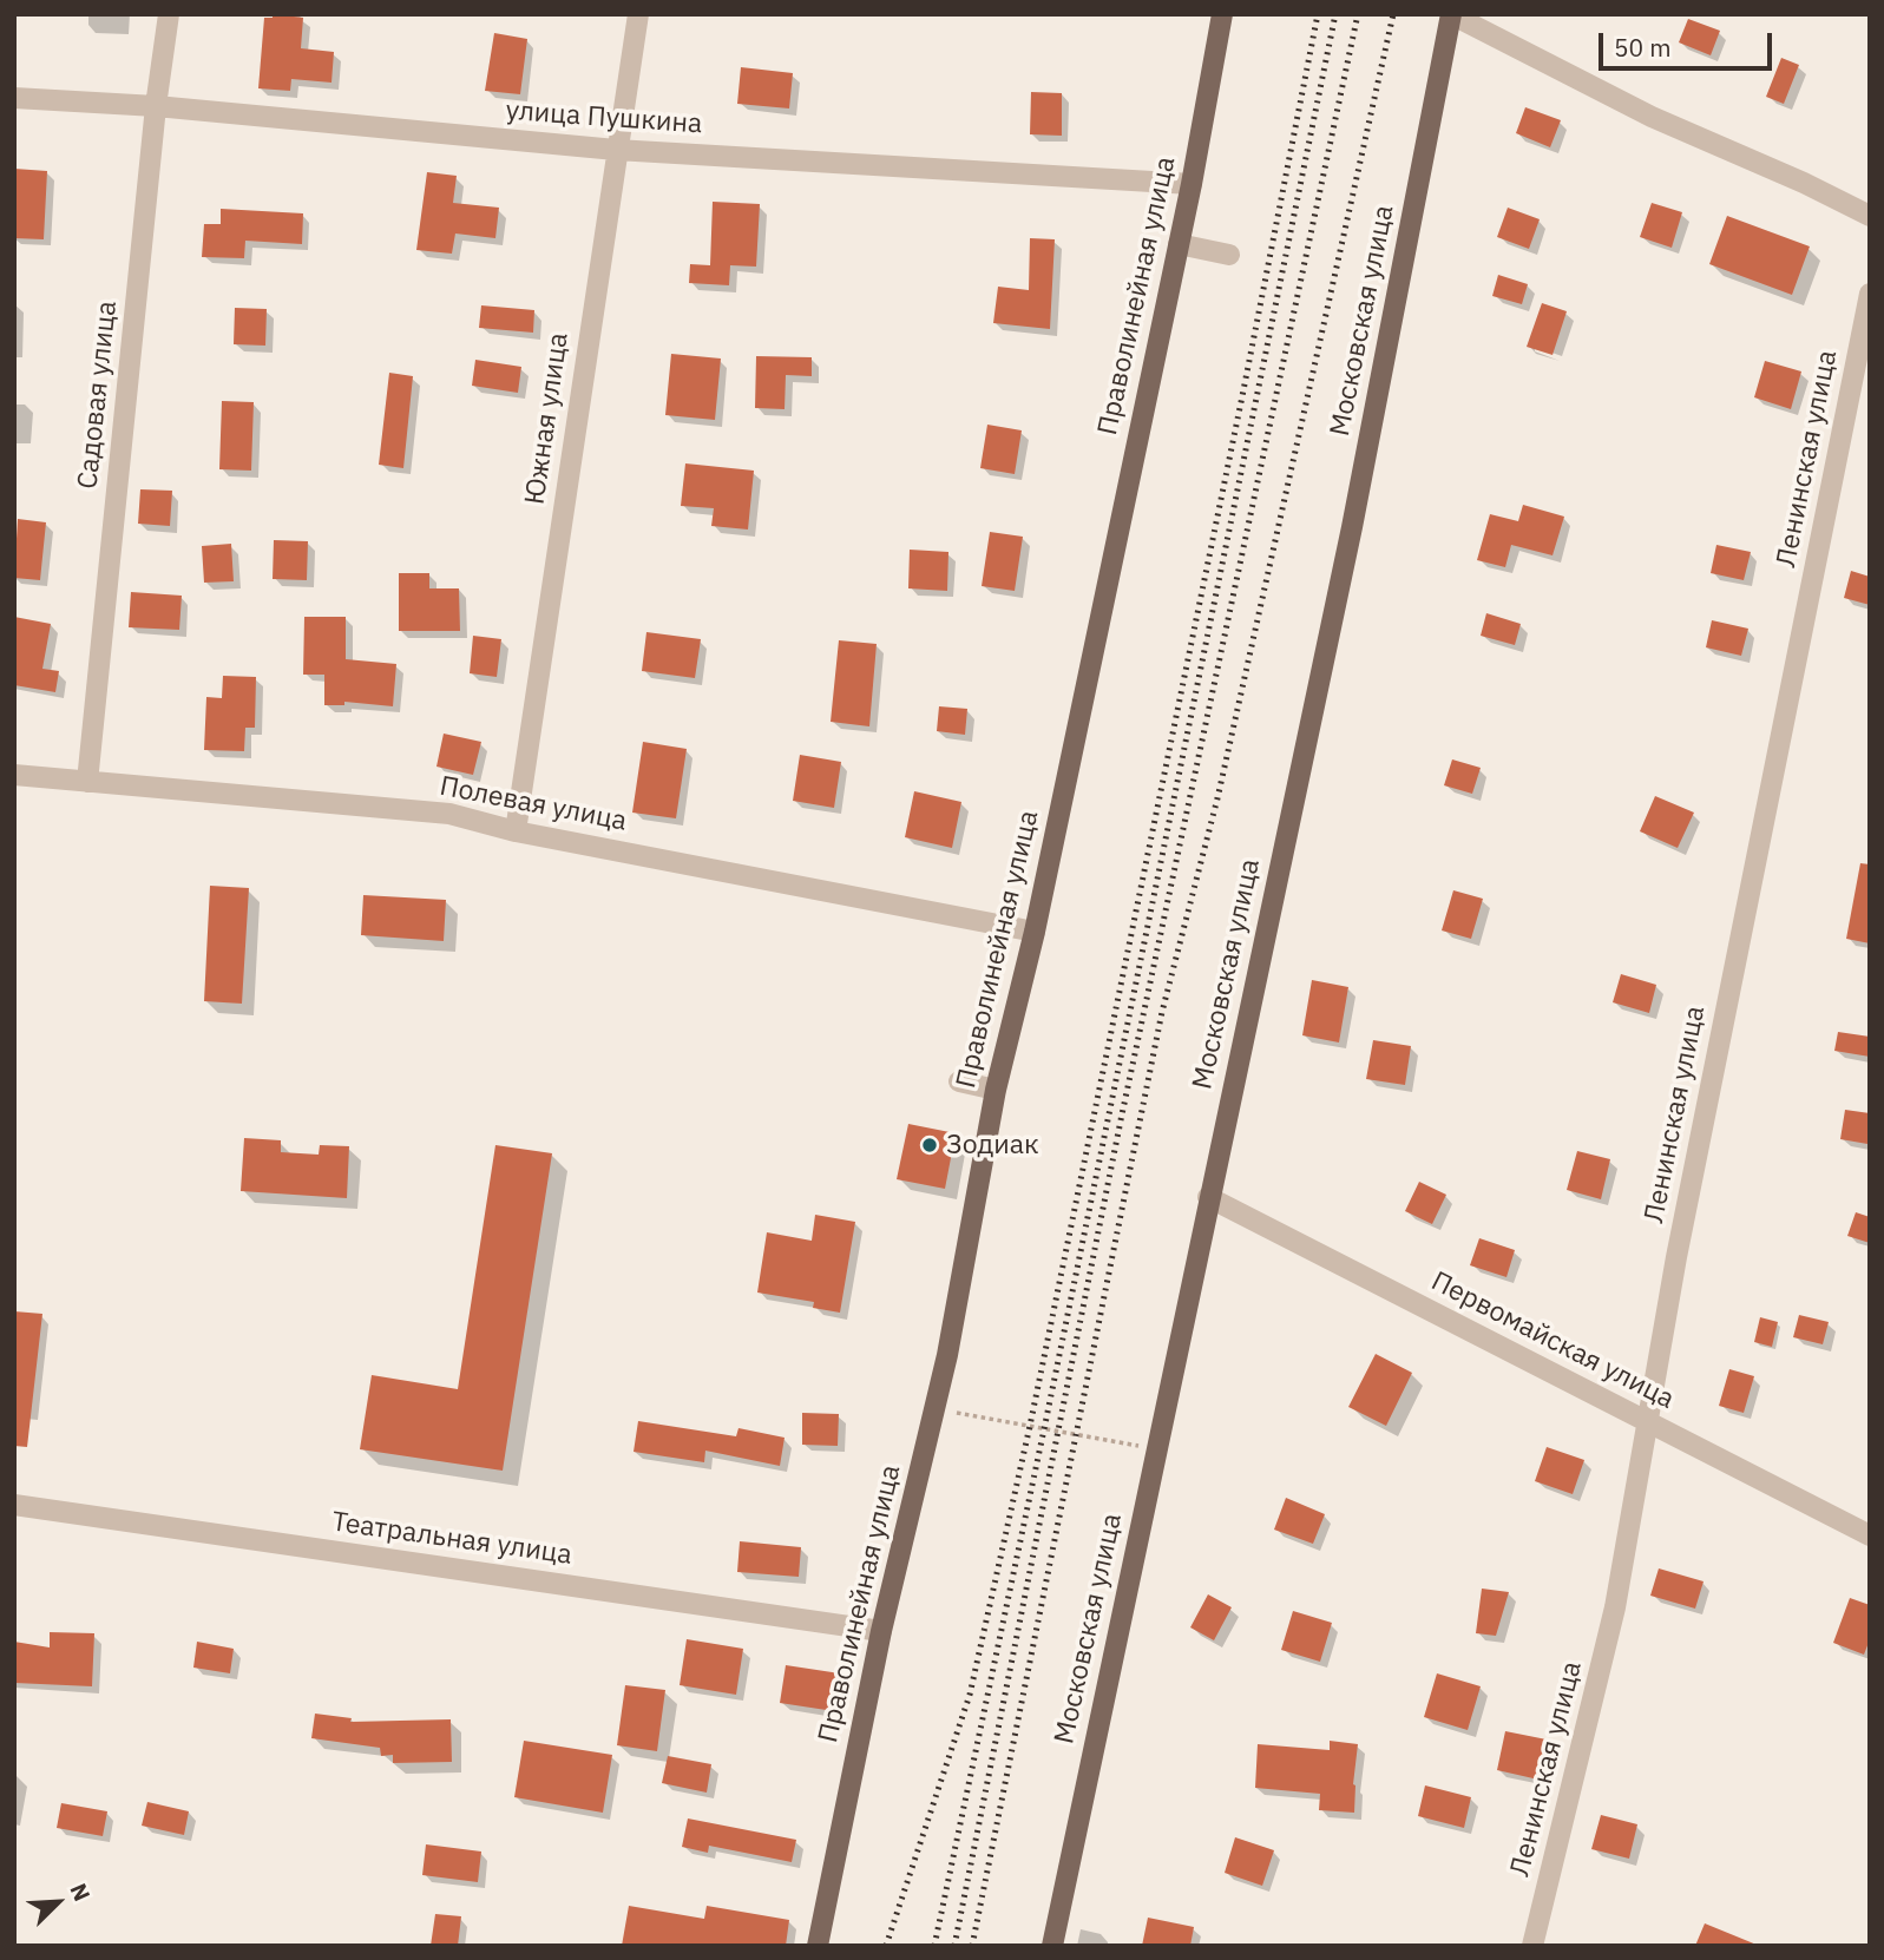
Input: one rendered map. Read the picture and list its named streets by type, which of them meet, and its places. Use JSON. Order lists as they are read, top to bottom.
{
  "streets": {
    "main road": ["Праволинейная улица", "Московская улица"],
    "street": [
      "улица Пушкина",
      "Садовая улица",
      "Южная улица",
      "Ленинская улица",
      "Полевая улица",
      "Первомайская улица",
      "Театральная улица"
    ]
  },
  "crossings": [
    ["улица Пушкина", "Праволинейная улица"],
    ["улица Пушкина", "Садовая улица"],
    ["улица Пушкина", "Южная улица"],
    ["Праволинейная улица", "Полевая улица"],
    ["Праволинейная улица", "Театральная улица"],
    ["Московская улица", "Первомайская улица"],
    ["Садовая улица", "Полевая улица"],
    ["Южная улица", "Полевая улица"],
    ["Ленинская улица", "Первомайская улица"]
  ],
  "places": ["Зодиак"],
  "scale_bar": "50 m",
  "north": "top right"
}
